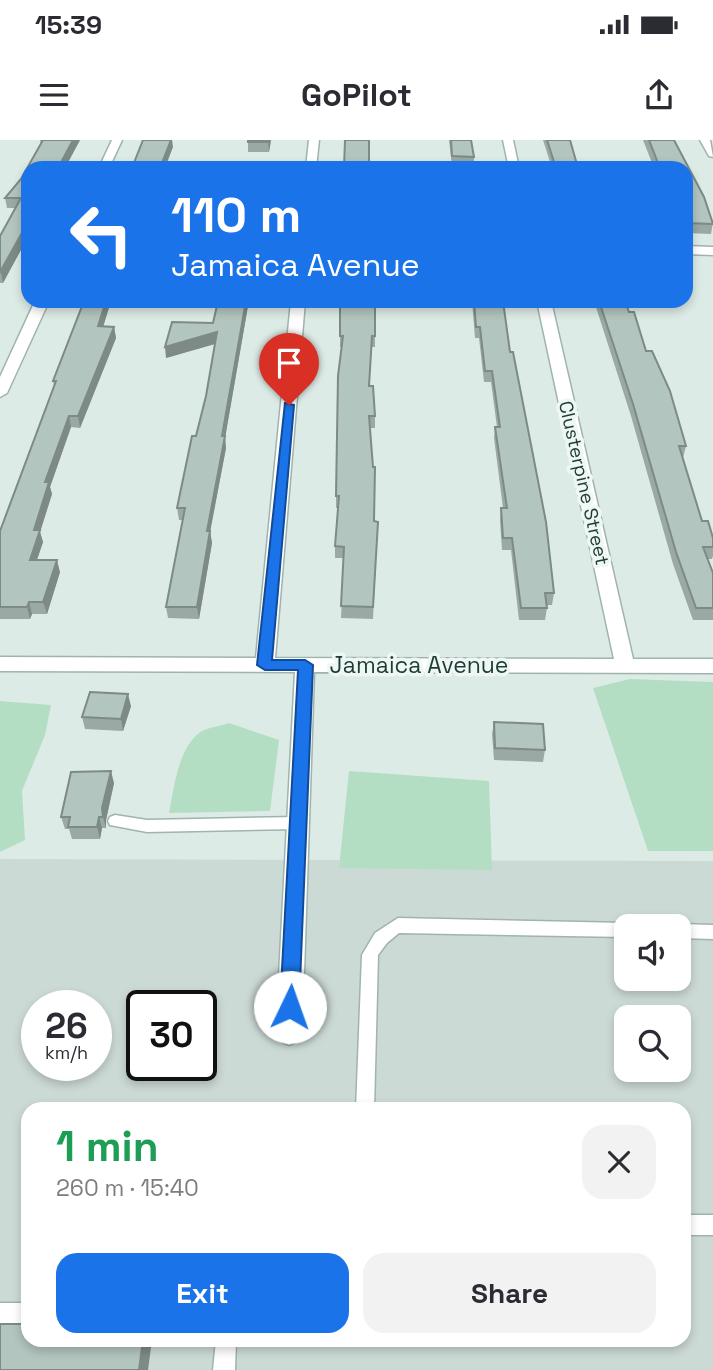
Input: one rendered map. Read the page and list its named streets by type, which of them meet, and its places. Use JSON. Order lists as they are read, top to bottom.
{
  "streets": {
    "street": ["Clusterpine Street", "Jamaica Avenue"]
  },
  "crossings": [
    ["Clusterpine Street", "Jamaica Avenue"]
  ],
  "page": {
    "status": "15:39",
    "header": "GoPilot",
    "turn": ["110 m", "Jamaica Avenue"],
    "speed": "26 km/h",
    "limit": "30",
    "heading": ["1 min", "260 m · 15:40"],
    "buttons": ["Exit", "Share"]
  }
}
